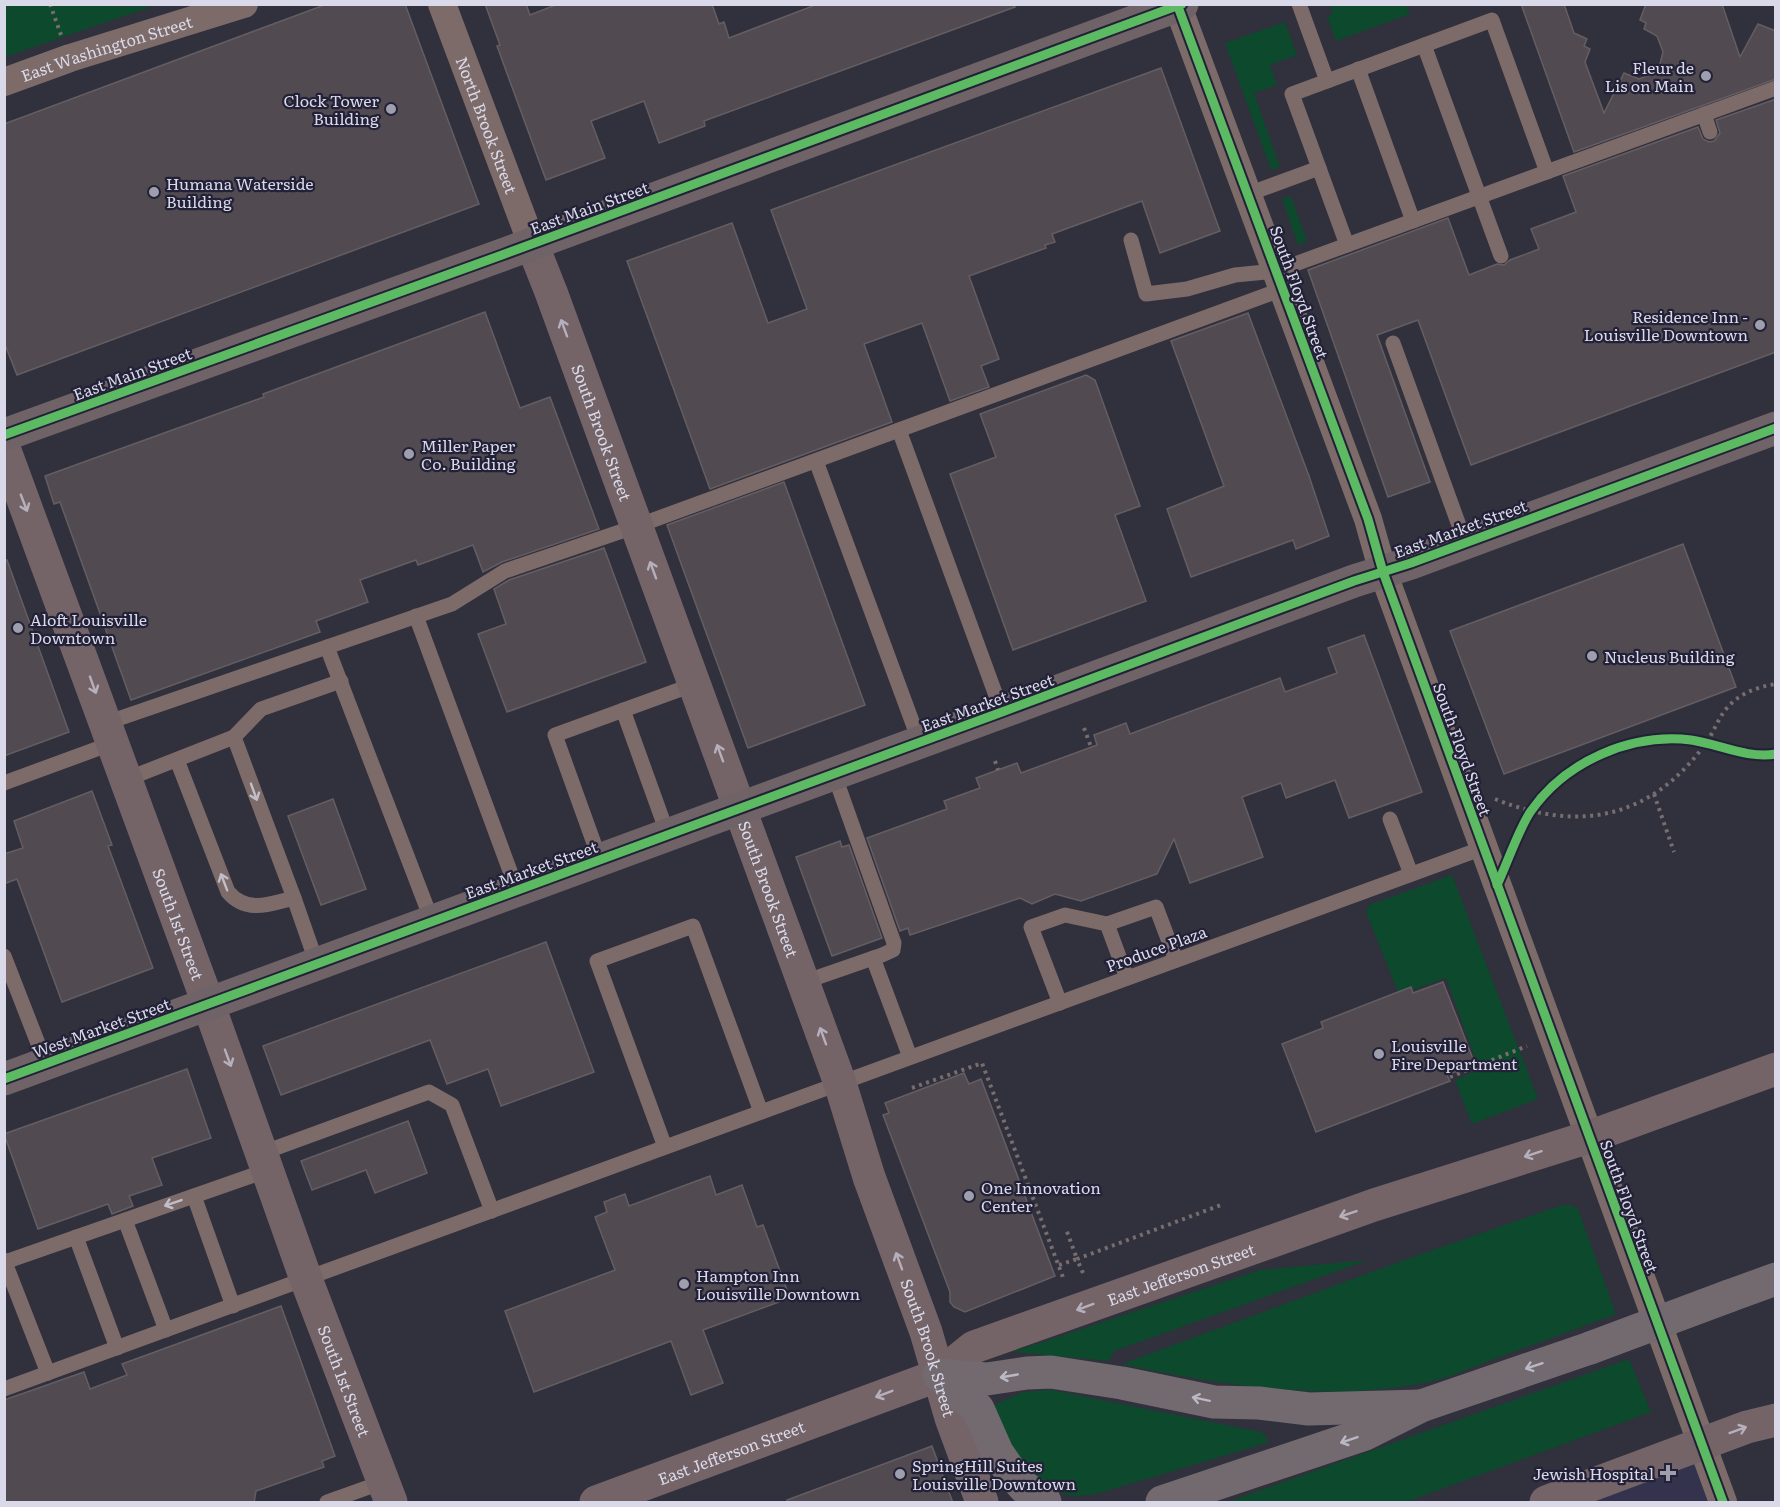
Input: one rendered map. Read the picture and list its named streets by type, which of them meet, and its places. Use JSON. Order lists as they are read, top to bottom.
{
  "streets": {
    "main road": ["East Main Street", "East Market Street", "West Market Street"],
    "street": [
      "East Washington Street",
      "North Brook Street",
      "South Floyd Street",
      "South Brook Street",
      "South 1st Street",
      "East Jefferson Street"
    ],
    "lane": ["Produce Plaza"]
  },
  "crossings": [
    ["North Brook Street", "East Main Street"],
    ["North Brook Street", "South Brook Street"],
    ["East Main Street", "South Floyd Street"],
    ["East Main Street", "South Brook Street"],
    ["South Floyd Street", "East Market Street"],
    ["South Floyd Street", "Produce Plaza"],
    ["South Floyd Street", "East Jefferson Street"],
    ["South Brook Street", "East Market Street"],
    ["South Brook Street", "Produce Plaza"],
    ["South Brook Street", "East Jefferson Street"],
    ["East Market Street", "South 1st Street"],
    ["East Market Street", "West Market Street"],
    ["South 1st Street", "Produce Plaza"],
    ["South 1st Street", "West Market Street"]
  ],
  "one_way": ["South Brook Street", "South 1st Street", "East Jefferson Street"],
  "places": {
    "other": [
      "Fleur de Lis on Main",
      "Clock Tower Building",
      "Humana Waterside Building",
      "Residence Inn - Louisville Downtown",
      "Miller Paper Co. Building",
      "Aloft Louisville Downtown",
      "Nucleus Building",
      "Louisville Fire Department",
      "One Innovation Center",
      "Hampton Inn Louisville Downtown",
      "SpringHill Suites Louisville Downtown"
    ],
    "health": ["Jewish Hospital"]
  }
}
